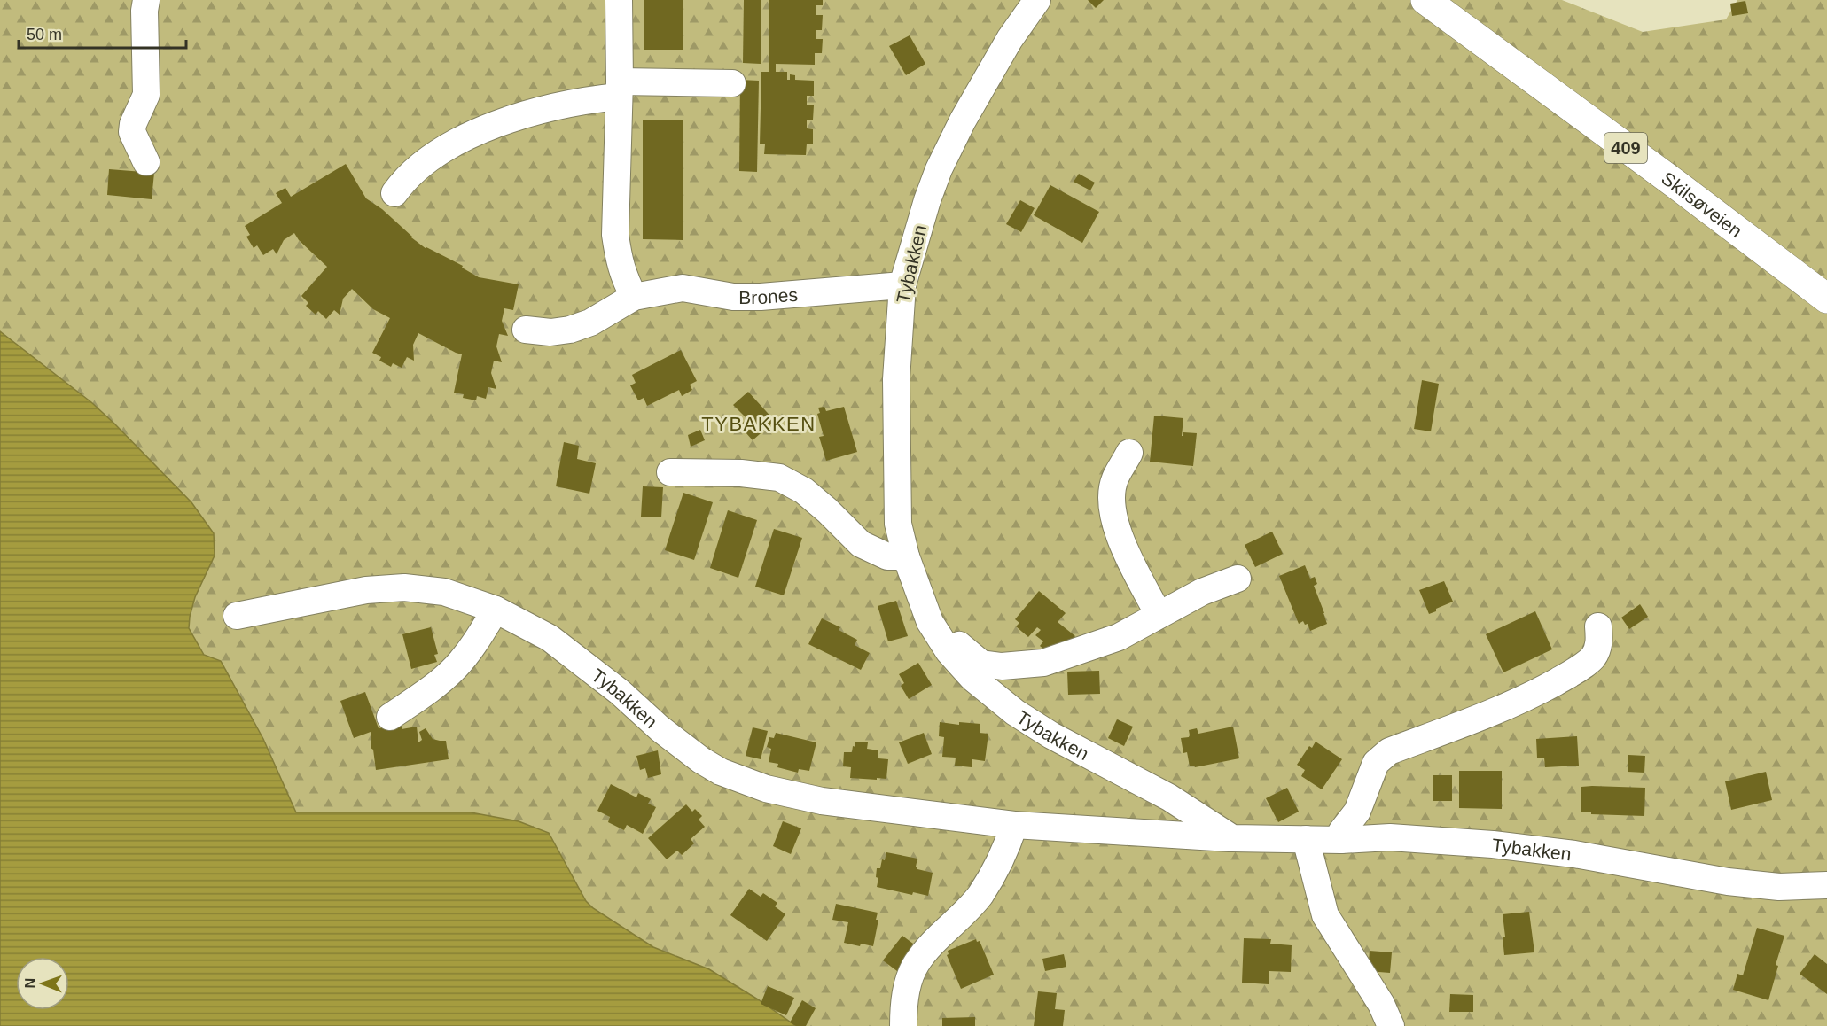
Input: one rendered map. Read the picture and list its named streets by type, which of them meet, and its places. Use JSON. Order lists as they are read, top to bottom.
{
  "streets": {
    "main road": ["409", "Skilsøveien"],
    "street": ["Tybakken", "Brones"]
  },
  "crossings": [
    ["Tybakken", "Brones"]
  ],
  "districts": ["TYBAKKEN"],
  "scale_bar": "50 m",
  "north": "left"
}
